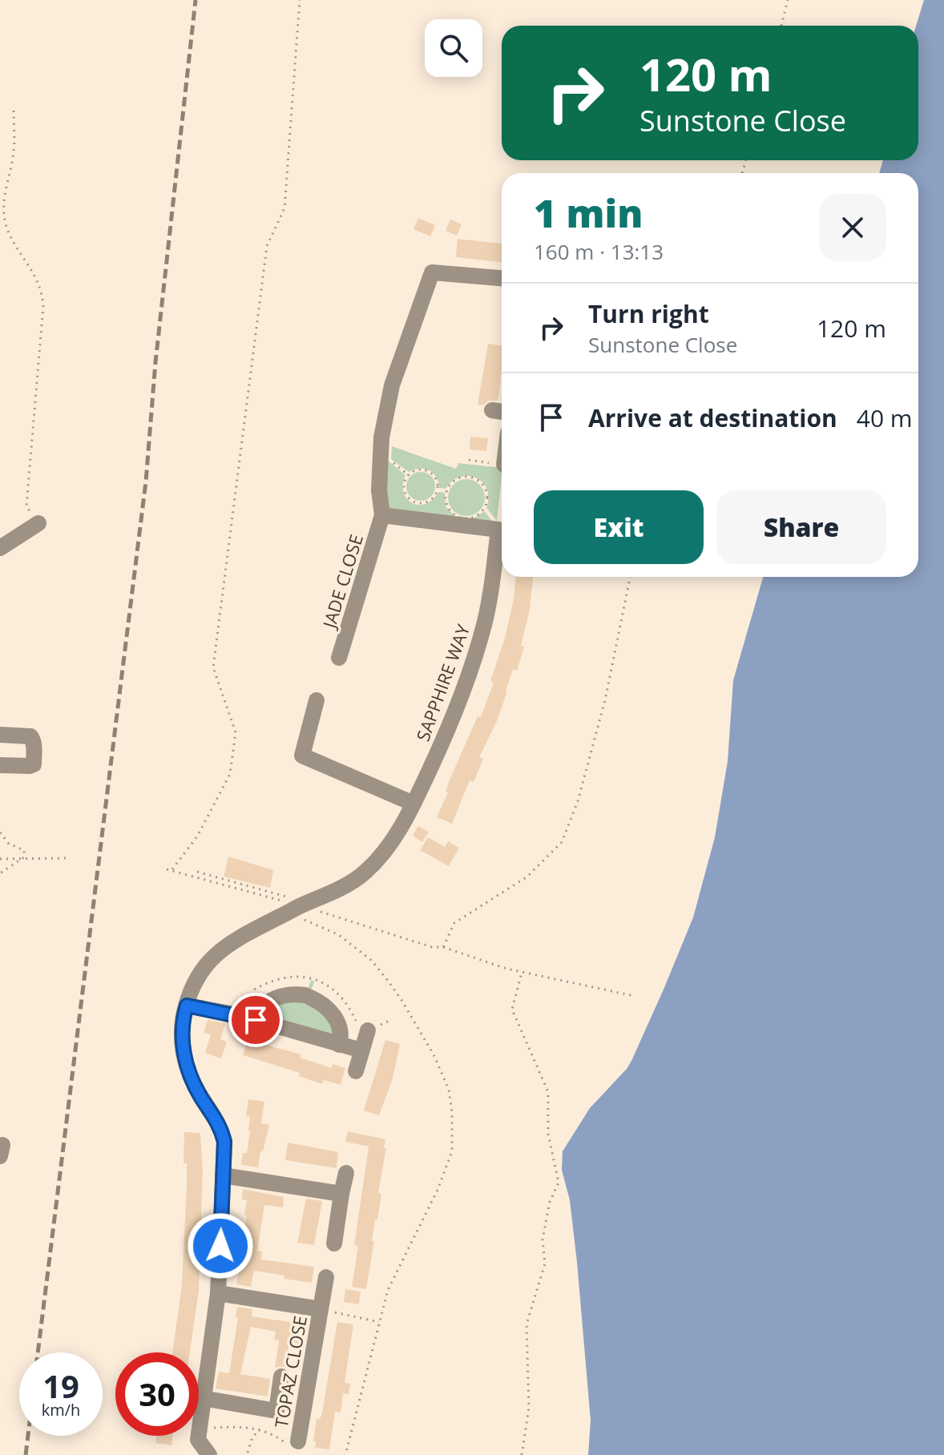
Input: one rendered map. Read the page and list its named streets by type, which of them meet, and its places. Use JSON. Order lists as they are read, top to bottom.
{
  "streets": {
    "street": ["JADE CLOSE", "SAPPHIRE WAY", "TOPAZ CLOSE"]
  },
  "crossings": [
    ["JADE CLOSE", "SAPPHIRE WAY"],
    ["SAPPHIRE WAY", "TOPAZ CLOSE"]
  ],
  "page": {
    "turn": ["120 m", "Sunstone Close"],
    "heading": ["1 min", "160 m · 13:13"],
    "list": [
      {
        "name": "Turn right",
        "note": "Sunstone Close",
        "value": "120 m"
      },
      {
        "name": "Arrive at destination",
        "value": "40 m"
      }
    ],
    "buttons": ["Exit", "Share"],
    "speed": "19 km/h",
    "limit": "30"
  }
}
